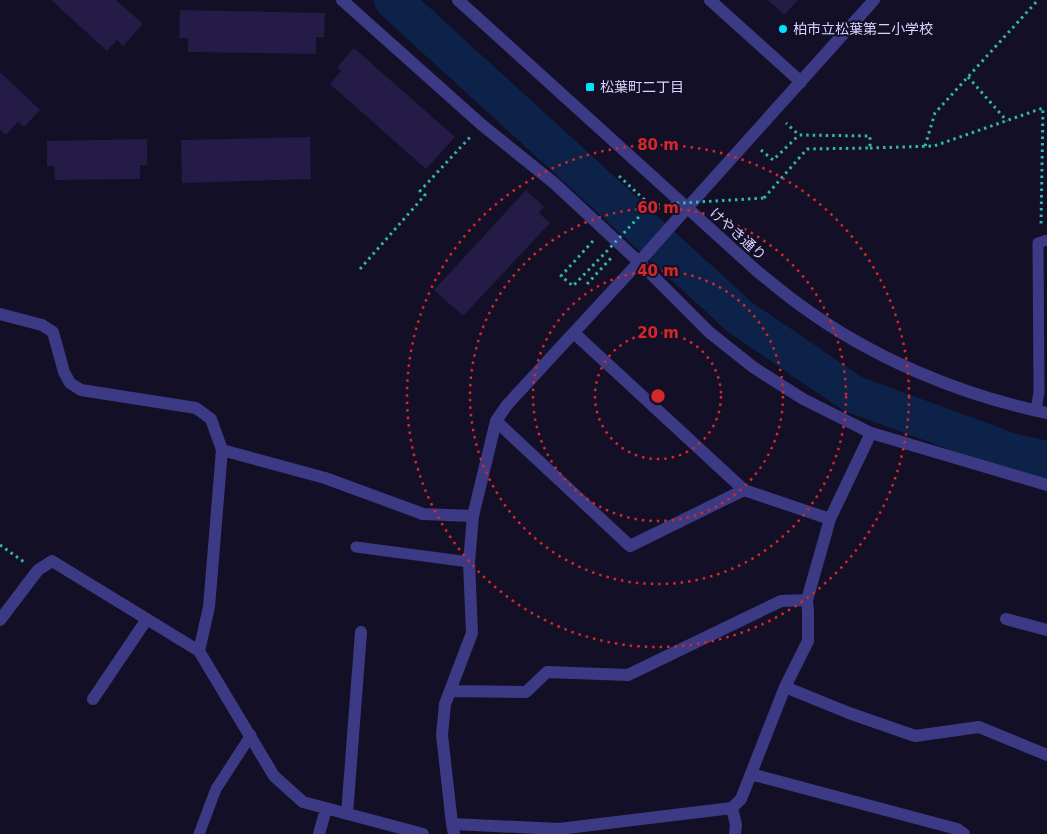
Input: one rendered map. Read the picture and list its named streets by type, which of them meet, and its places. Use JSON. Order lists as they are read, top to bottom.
{
  "streets": {
    "street": ["けやき通り"]
  },
  "places": {
    "other": ["柏市立松葉第二小学校"],
    "transit": ["松葉町二丁目"]
  },
  "rings": [
    "80 m",
    "60 m",
    "40 m",
    "20 m"
  ]
}
